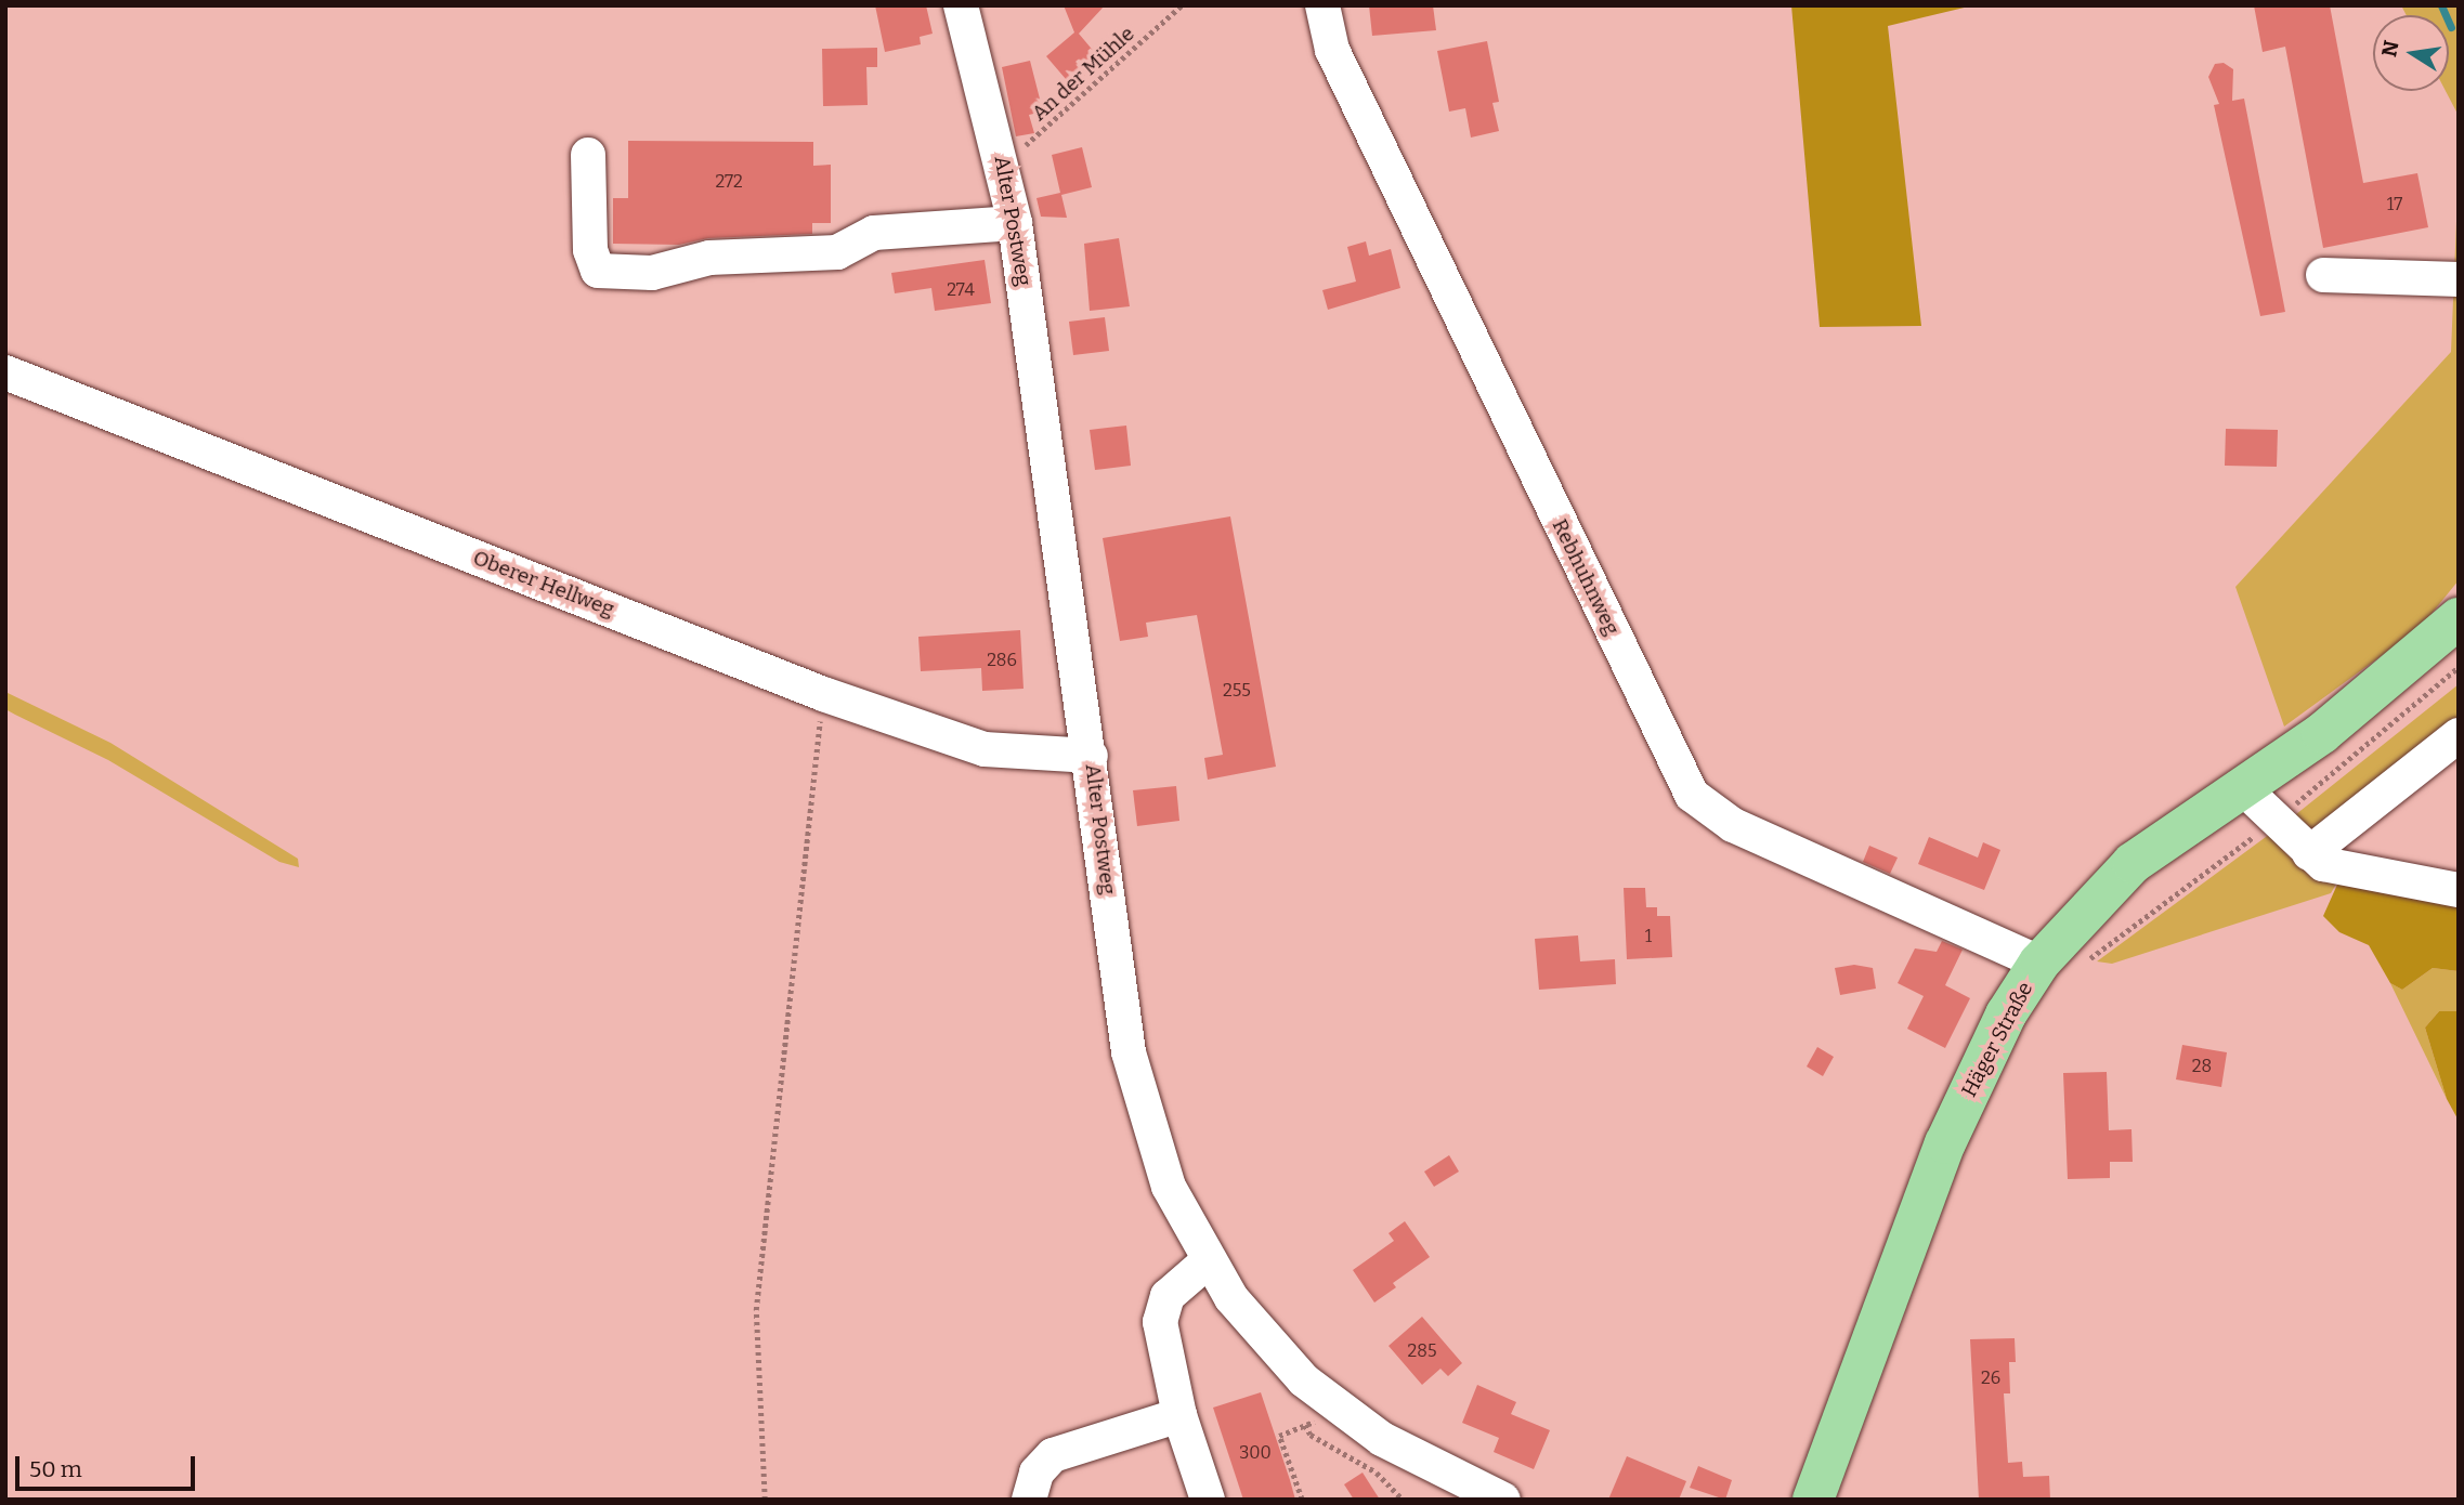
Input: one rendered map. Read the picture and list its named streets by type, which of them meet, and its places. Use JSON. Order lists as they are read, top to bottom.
{
  "streets": {
    "main road": ["Häger Straße"],
    "street": ["Alter Postweg", "Rebhuhnweg", "Oberer Hellweg"],
    "path": ["An der Mühle"]
  },
  "crossings": [
    ["An der Mühle", "Alter Postweg"],
    ["Alter Postweg", "Oberer Hellweg"],
    ["Rebhuhnweg", "Häger Straße"]
  ],
  "house_numbers": [
    "272",
    "17",
    "274",
    "286",
    "255",
    "1",
    "28",
    "285",
    "26",
    "300"
  ],
  "scale_bar": "50 m",
  "north": "left"
}
